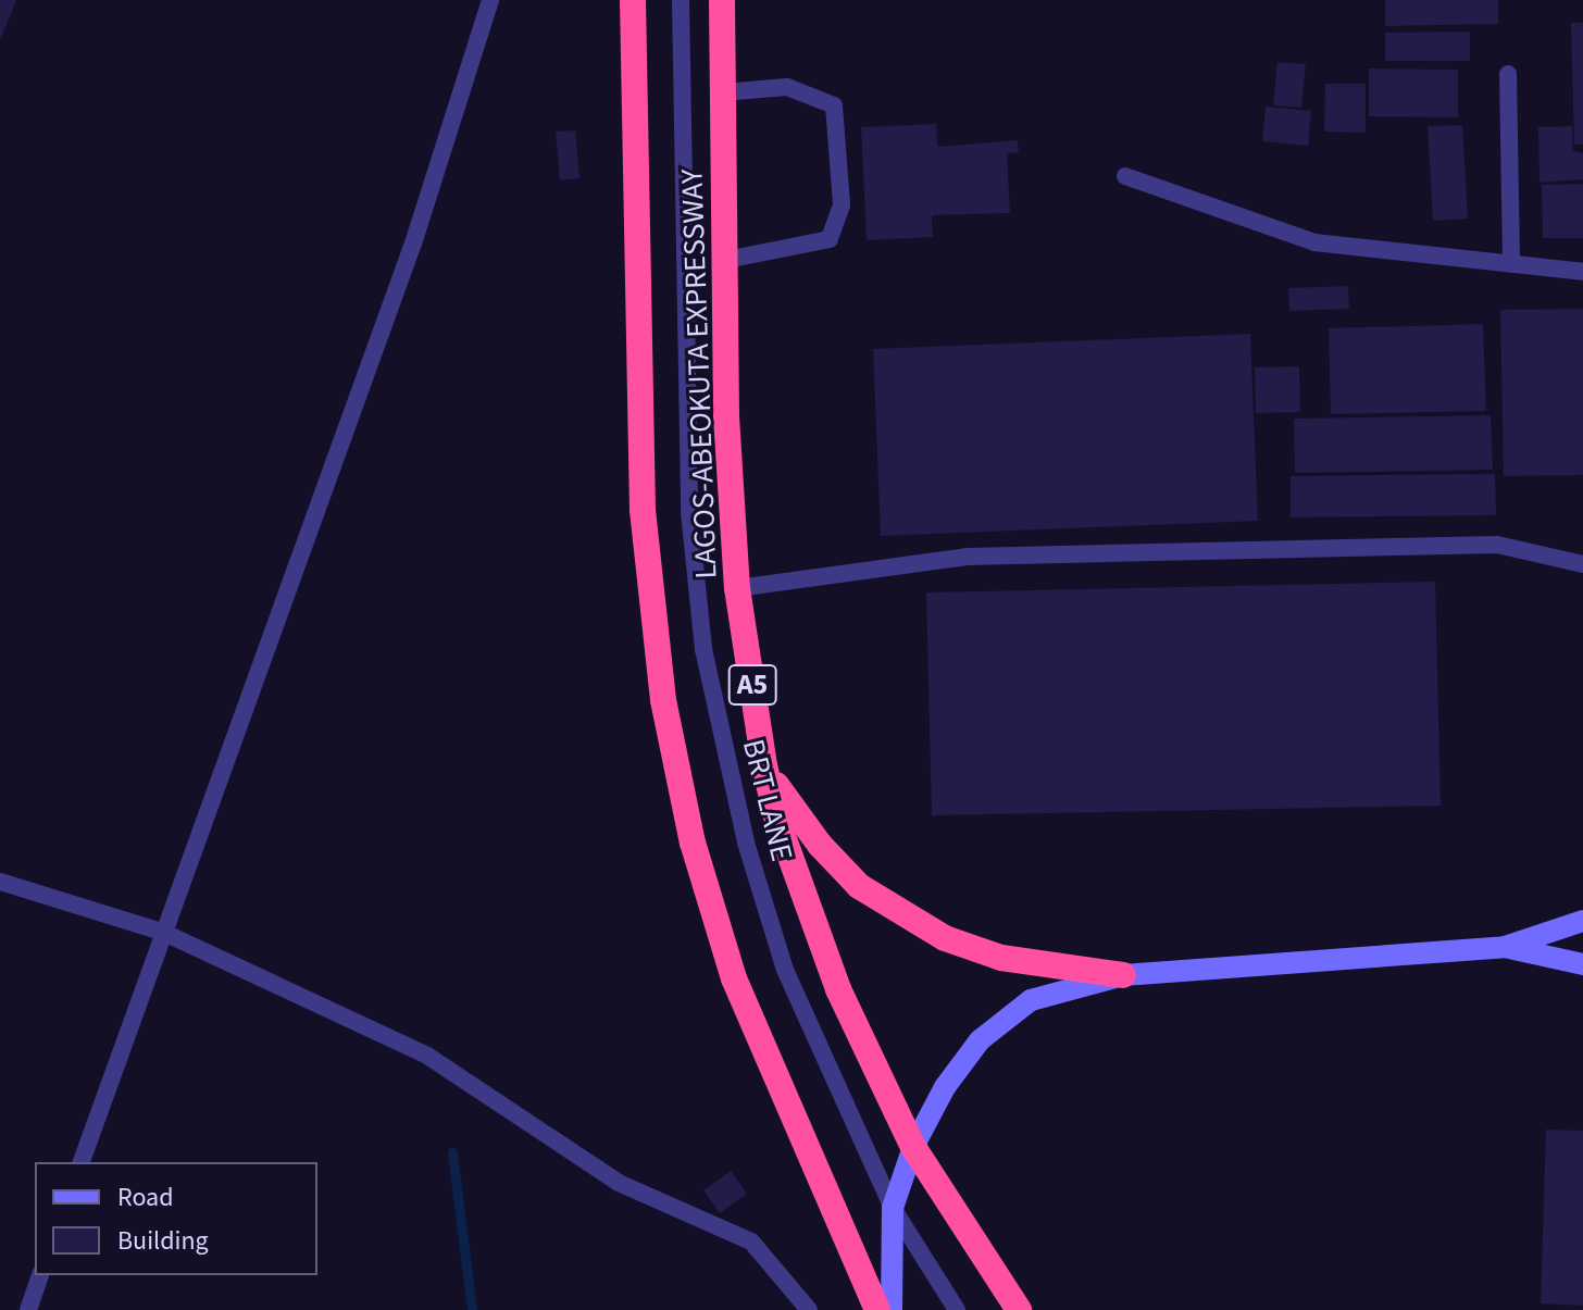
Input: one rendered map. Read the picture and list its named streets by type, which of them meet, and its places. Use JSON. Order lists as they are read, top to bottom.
{
  "streets": {
    "highway": ["LAGOS-ABEOKUTA EXPRESSWAY", "A5"],
    "lane": ["BRT LANE"]
  },
  "legend": ["Road", "Building"]
}
